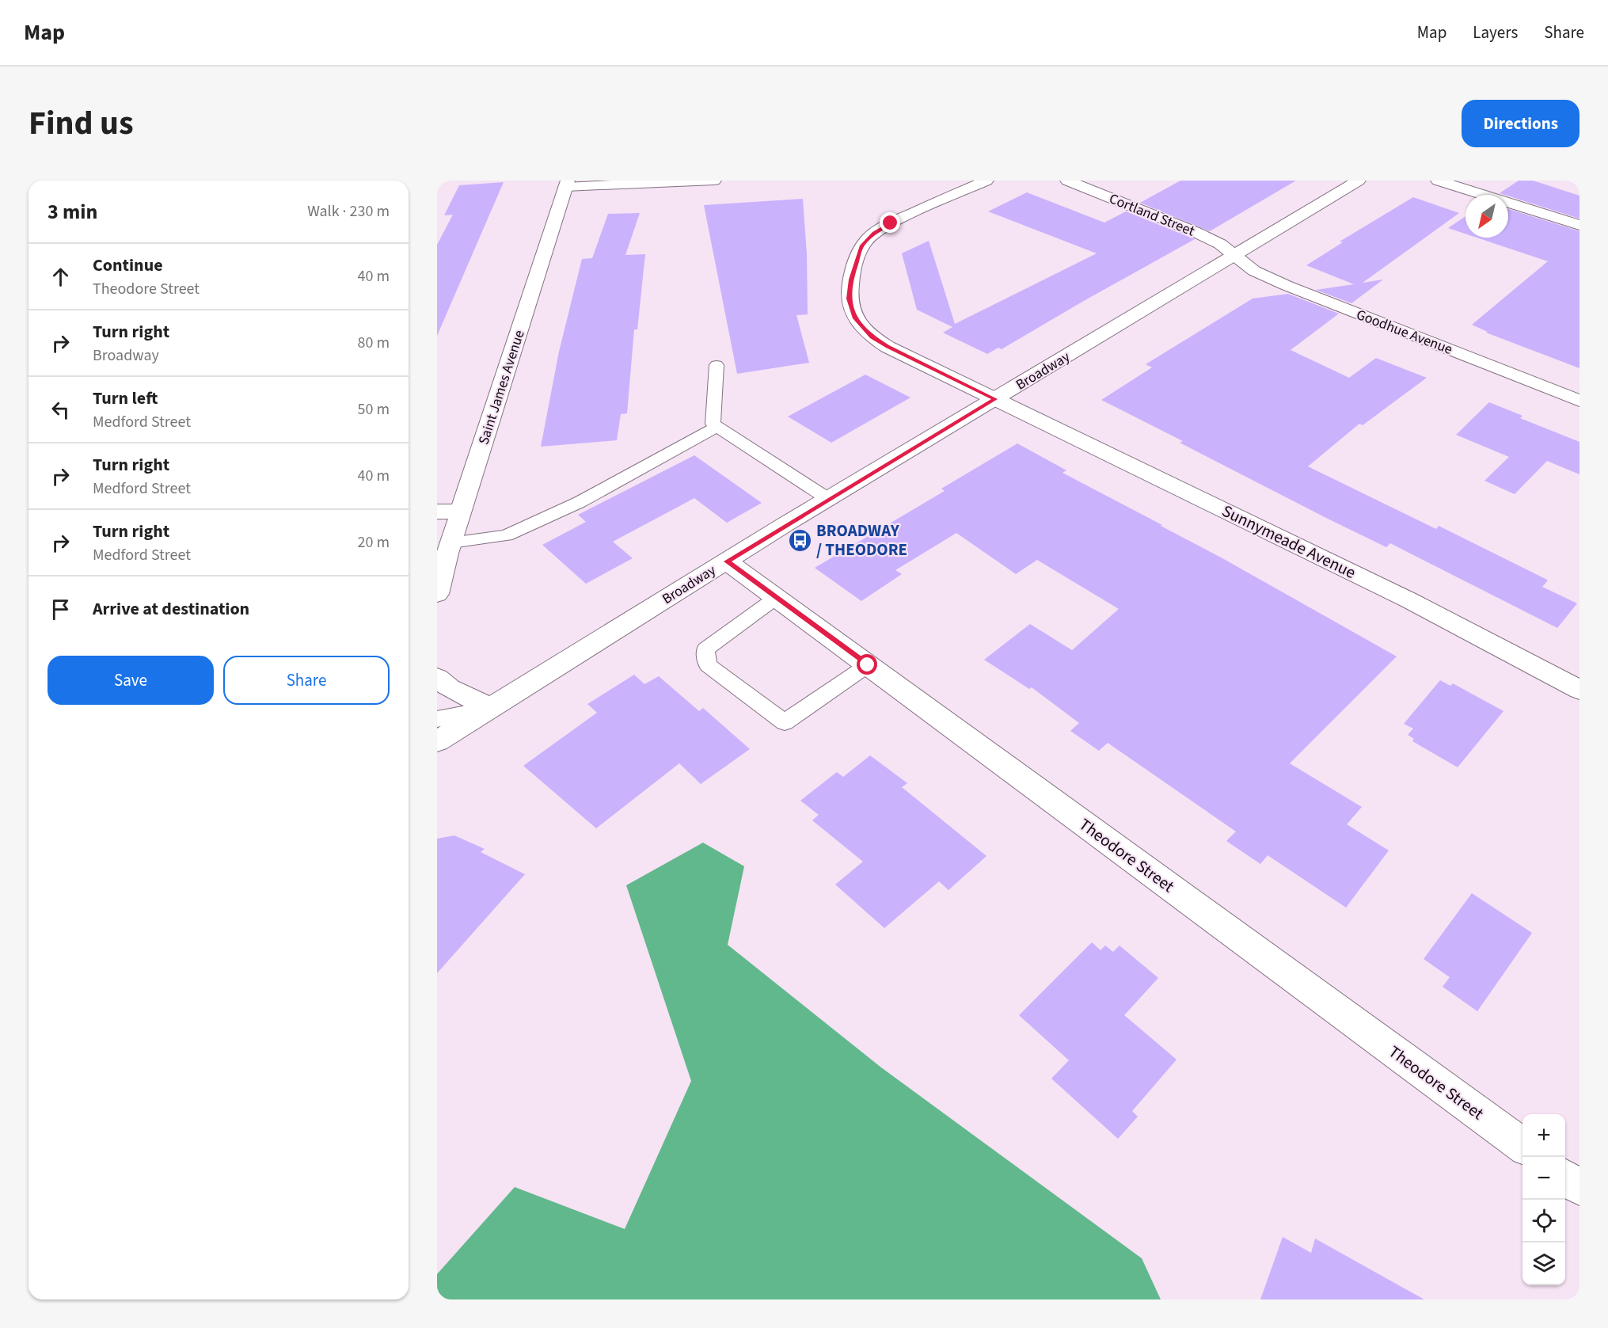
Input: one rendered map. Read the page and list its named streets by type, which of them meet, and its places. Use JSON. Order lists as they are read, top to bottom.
{
  "streets": {
    "street": [
      "Cortland Street",
      "Goodhue Avenue",
      "Broadway",
      "Saint James Avenue",
      "Sunnymeade Avenue",
      "Theodore Street"
    ]
  },
  "crossings": [
    ["Cortland Street", "Goodhue Avenue"],
    ["Cortland Street", "Broadway"],
    ["Goodhue Avenue", "Broadway"],
    ["Broadway", "Sunnymeade Avenue"],
    ["Broadway", "Theodore Street"]
  ],
  "places": {
    "bus stop": ["BROADWAY / THEODORE"]
  },
  "north": "bottom left",
  "page": {
    "header": "Map",
    "nav": ["Map", "Layers", "Share"],
    "title": "Find us",
    "buttons": [
      "Directions",
      ["Save", "Share"]
    ],
    "heading": ["3 min", "Walk · 230 m"],
    "list": [
      ["Continue", "Theodore Street", "40 m"],
      ["Turn right", "Broadway", "80 m"],
      ["Turn left", "Medford Street", "50 m"],
      ["Turn right", "Medford Street", "40 m"],
      ["Turn right", "Medford Street", "20 m"],
      "Arrive at destination"
    ],
    "map_buttons": ["+", "−"]
  }
}
